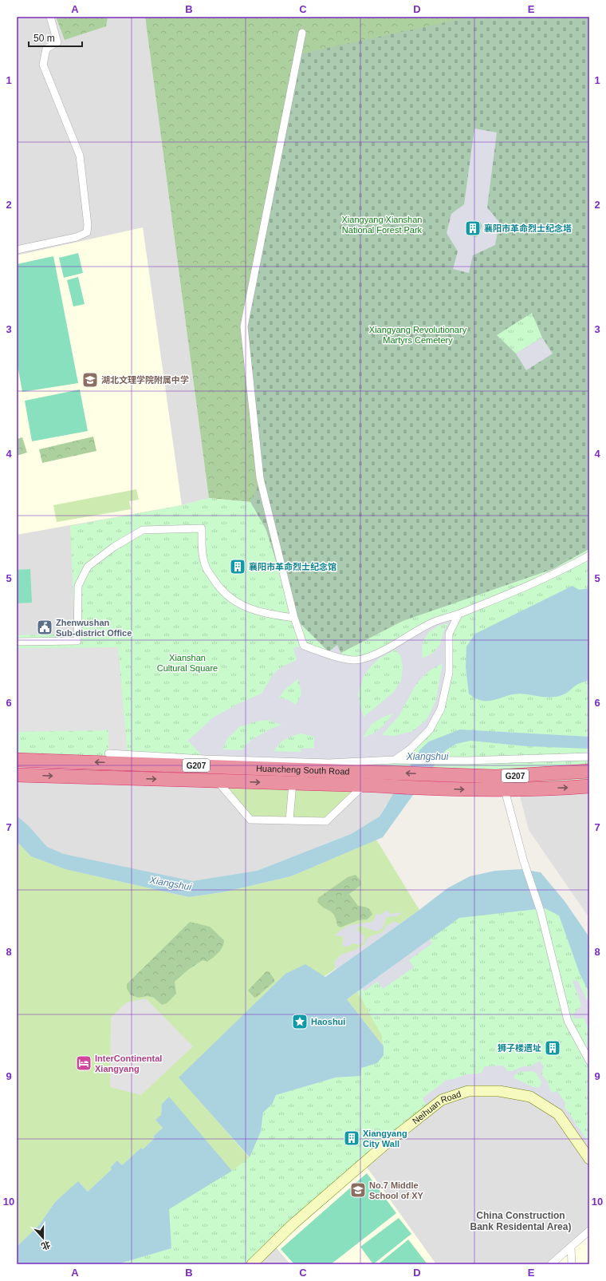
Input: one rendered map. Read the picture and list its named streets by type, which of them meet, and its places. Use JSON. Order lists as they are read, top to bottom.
{
  "streets": {
    "highway": ["G207", "Huancheng South Road"],
    "street": ["Neihuan Road"]
  },
  "districts": ["China Construction Bank Residental Area)"],
  "water": ["Xiangshui"],
  "parks": ["Xiangyang Xianshan National Forest Park", "Xiangyang Revolutionary Martyrs Cemetery", "Xianshan Cultural Square"],
  "places": {
    "building": [
      "襄阳市革命烈士纪念塔",
      "襄阳市革命烈士纪念馆",
      "狮子楼遗址",
      "Xiangyang City Wall"
    ],
    "school or university": ["湖北文理学院附属中学", "No.7 Middle School of XY"],
    "public building": ["Zhenwushan Sub-district Office"],
    "place": ["Haoshui"],
    "hotel": ["InterContinental Xiangyang"]
  },
  "scale_bar": "50 m",
  "north": "bottom",
  "grid": {
    "columns": [
      "A",
      "B",
      "C",
      "D",
      "E"
    ],
    "rows": [
      "1",
      "2",
      "3",
      "4",
      "5",
      "6",
      "7",
      "8",
      "9",
      "10"
    ]
  }
}
